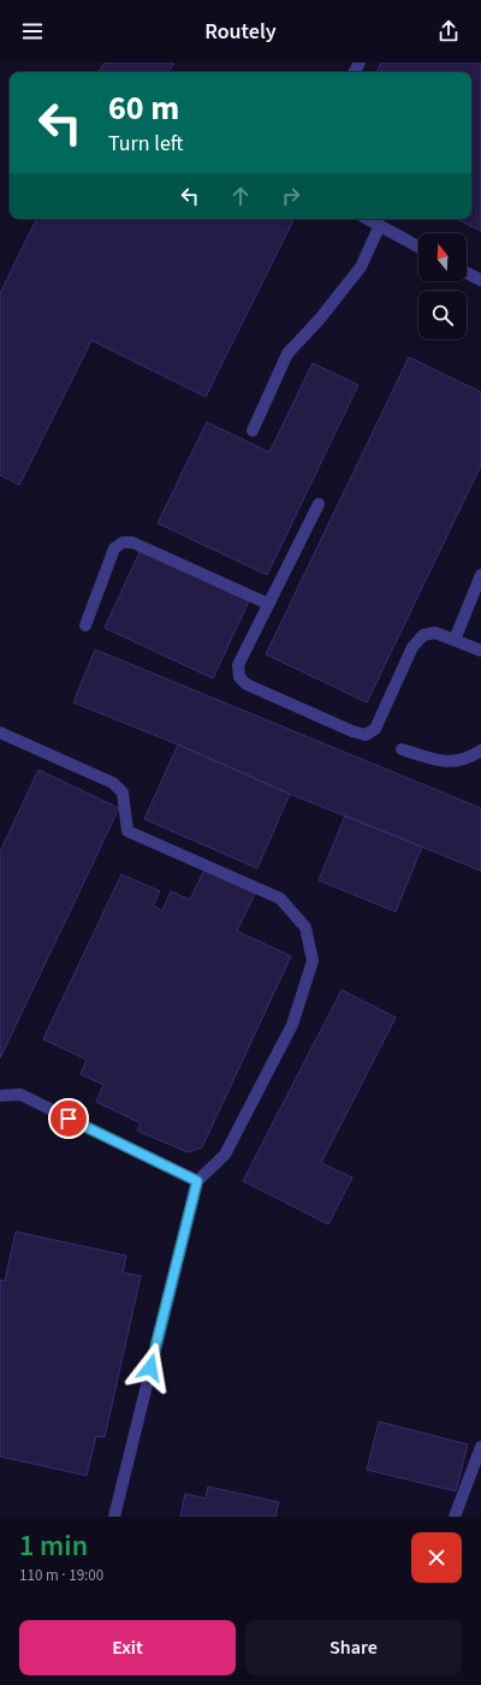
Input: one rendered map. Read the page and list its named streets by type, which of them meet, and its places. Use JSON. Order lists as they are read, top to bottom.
{
  "north": "top",
  "page": {
    "header": "Routely",
    "turn": ["60 m", "Turn left"],
    "heading": ["1 min", "110 m · 19:00"],
    "buttons": ["Exit", "Share"]
  }
}
